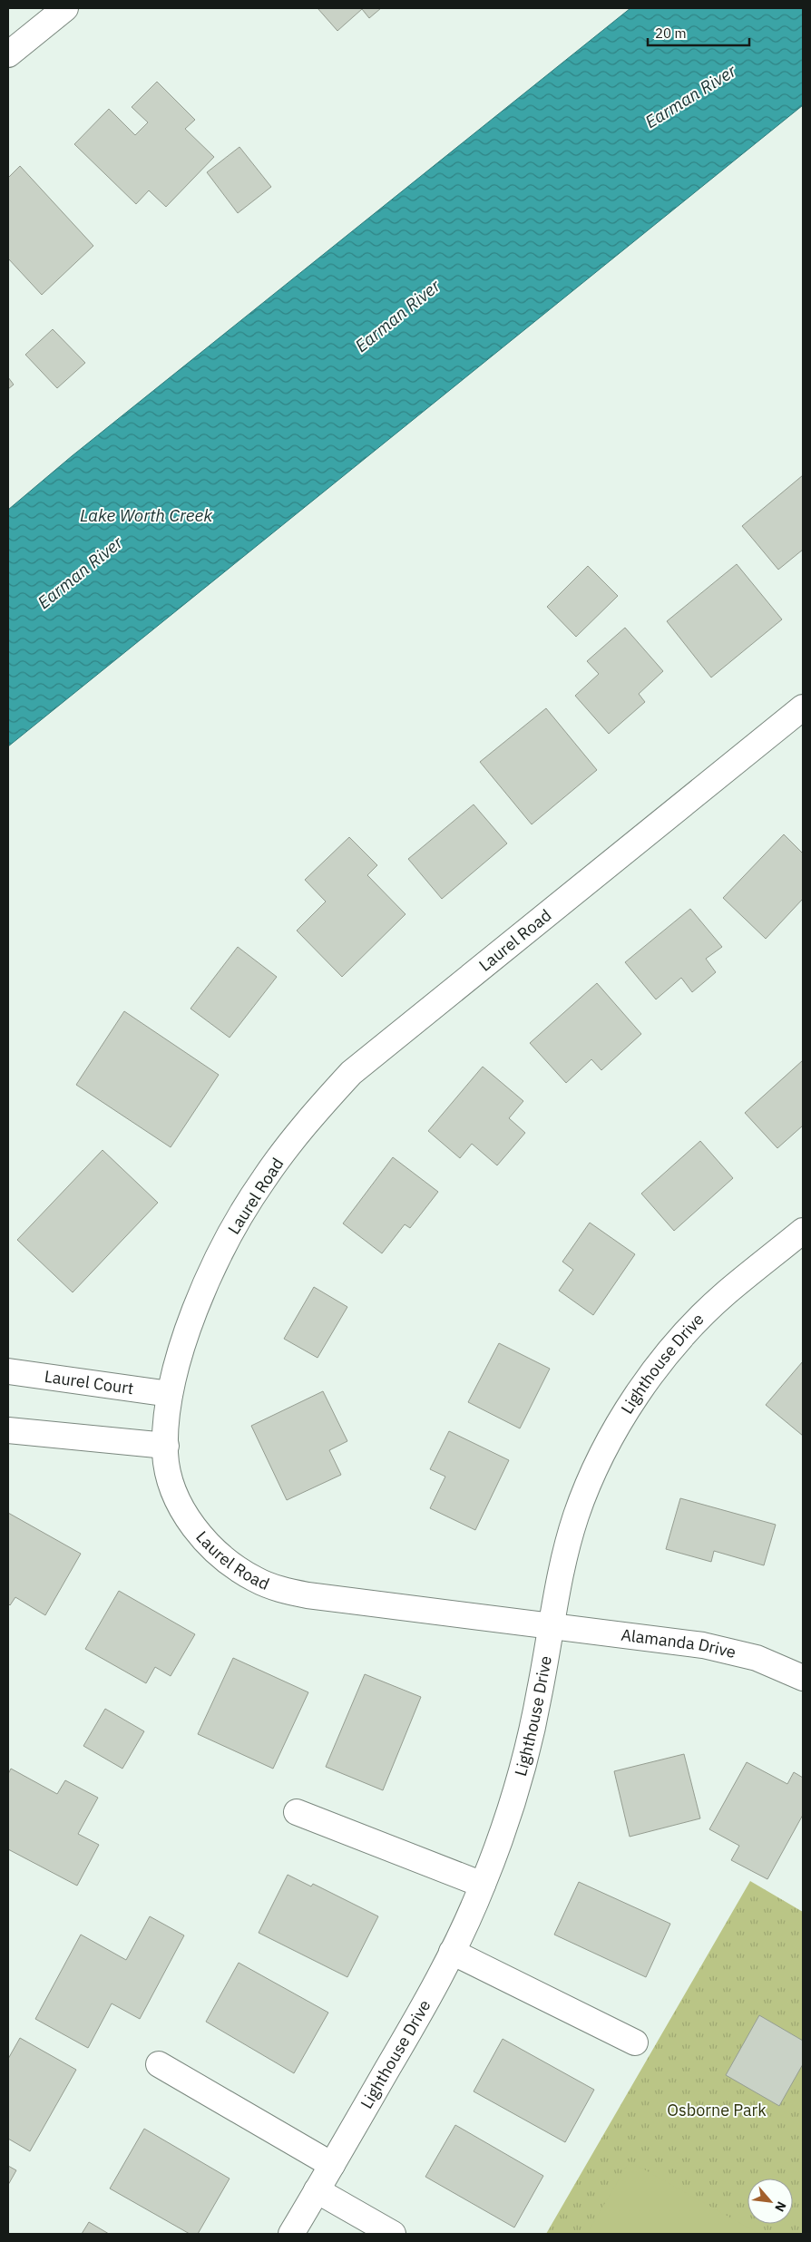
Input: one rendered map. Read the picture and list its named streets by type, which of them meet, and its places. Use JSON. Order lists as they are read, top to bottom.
{
  "streets": {
    "street": [
      "Laurel Road",
      "Lighthouse Drive",
      "Laurel Court",
      "Alamanda Drive"
    ]
  },
  "crossings": [
    ["Laurel Road", "Lighthouse Drive"],
    ["Laurel Road", "Laurel Court"],
    ["Laurel Road", "Alamanda Drive"],
    ["Lighthouse Drive", "Alamanda Drive"]
  ],
  "water": ["Earman River", "Lake Worth Creek"],
  "parks": ["Osborne Park"],
  "scale_bar": "20 m",
  "north": "bottom right"
}
